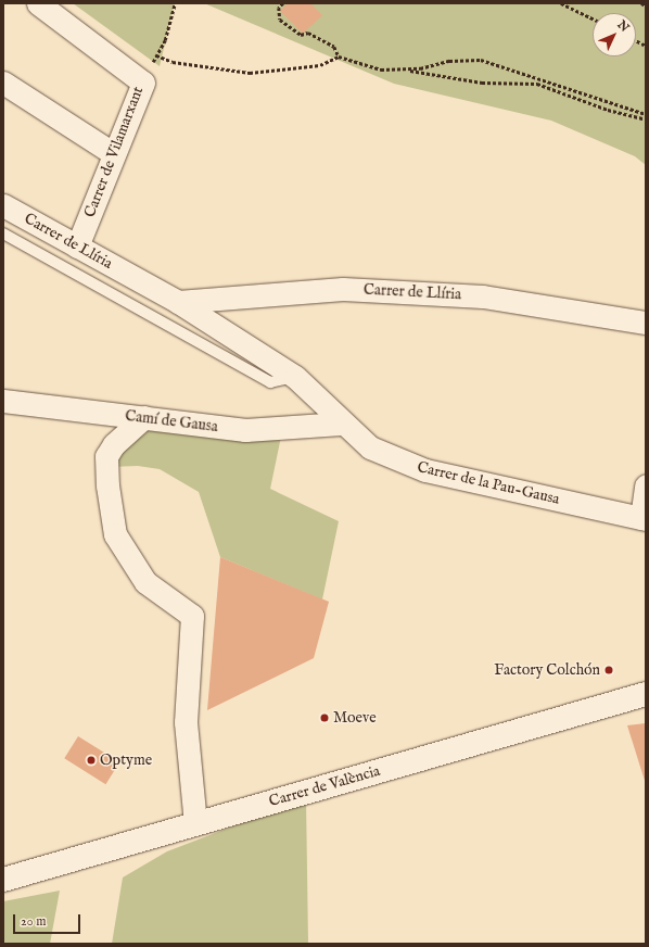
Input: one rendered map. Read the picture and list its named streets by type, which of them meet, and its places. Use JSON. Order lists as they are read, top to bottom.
{
  "streets": {
    "main road": ["Carrer de València"],
    "street": [
      "Carrer de Vilamarxant",
      "Carrer de Llíria",
      "Camí de Gausa",
      "Carrer de la Pau-Gausa"
    ]
  },
  "crossings": [
    ["Carrer de Vilamarxant", "Carrer de Llíria"],
    ["Carrer de Llíria", "Carrer de la Pau-Gausa"],
    ["Camí de Gausa", "Carrer de la Pau-Gausa"]
  ],
  "places": ["Factory Colchón", "Moeve", "Optyme"],
  "scale_bar": "20 m",
  "north": "top right"
}
